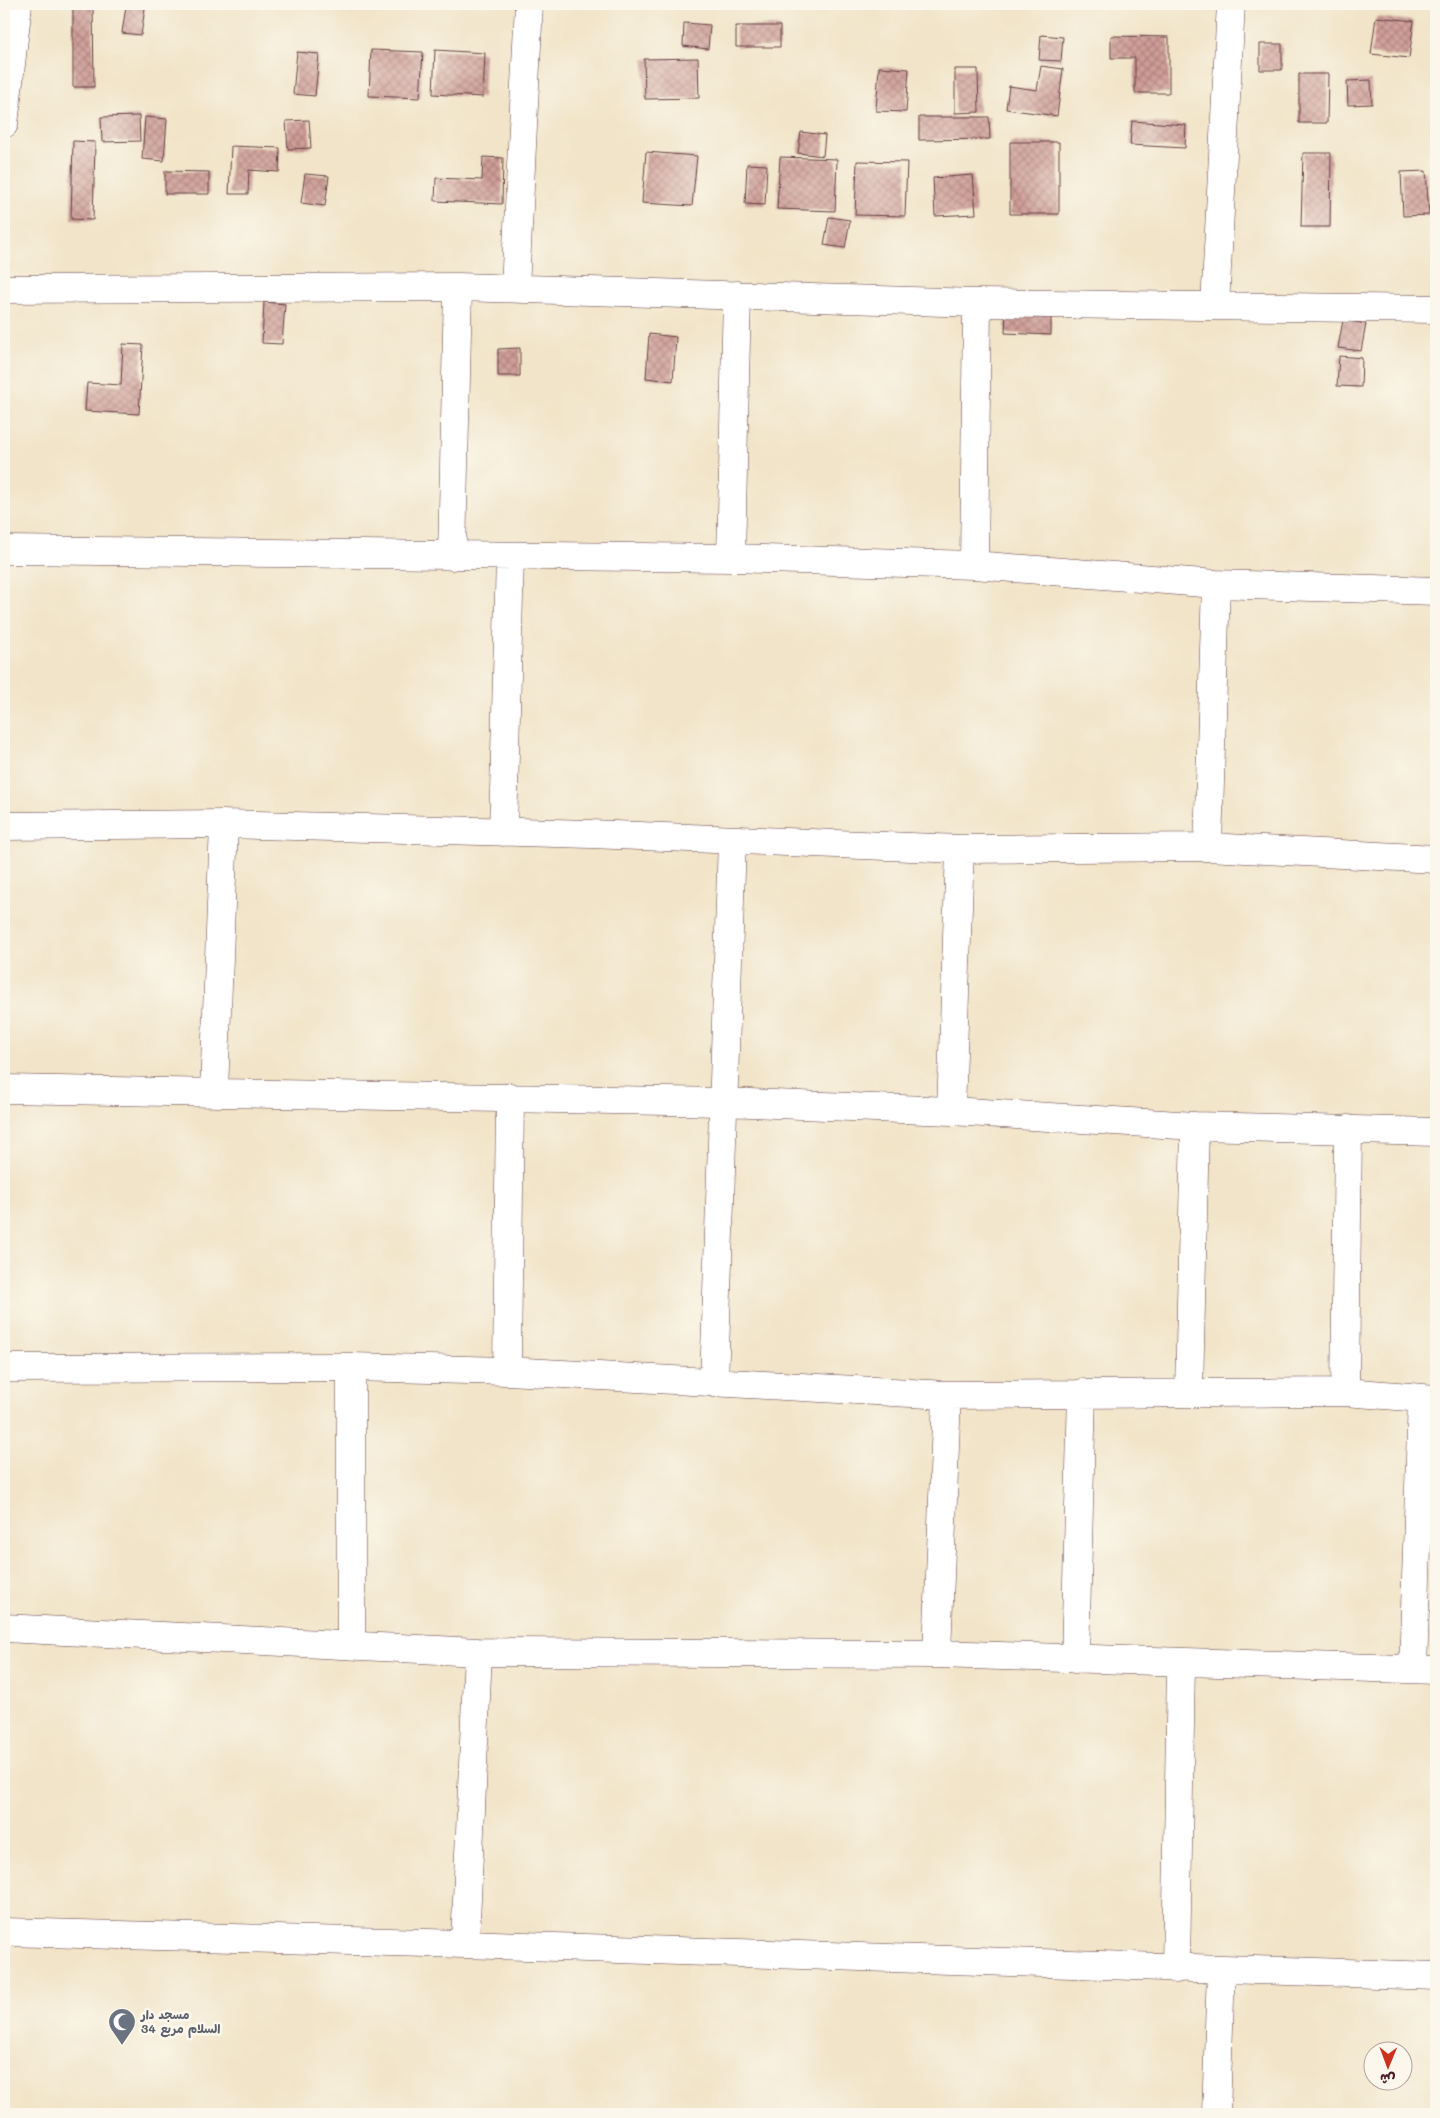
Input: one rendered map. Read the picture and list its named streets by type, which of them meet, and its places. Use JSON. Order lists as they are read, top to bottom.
{
  "places": {
    "mosque": ["مسجد دار السلام مربع 34"]
  },
  "north": "bottom"
}
